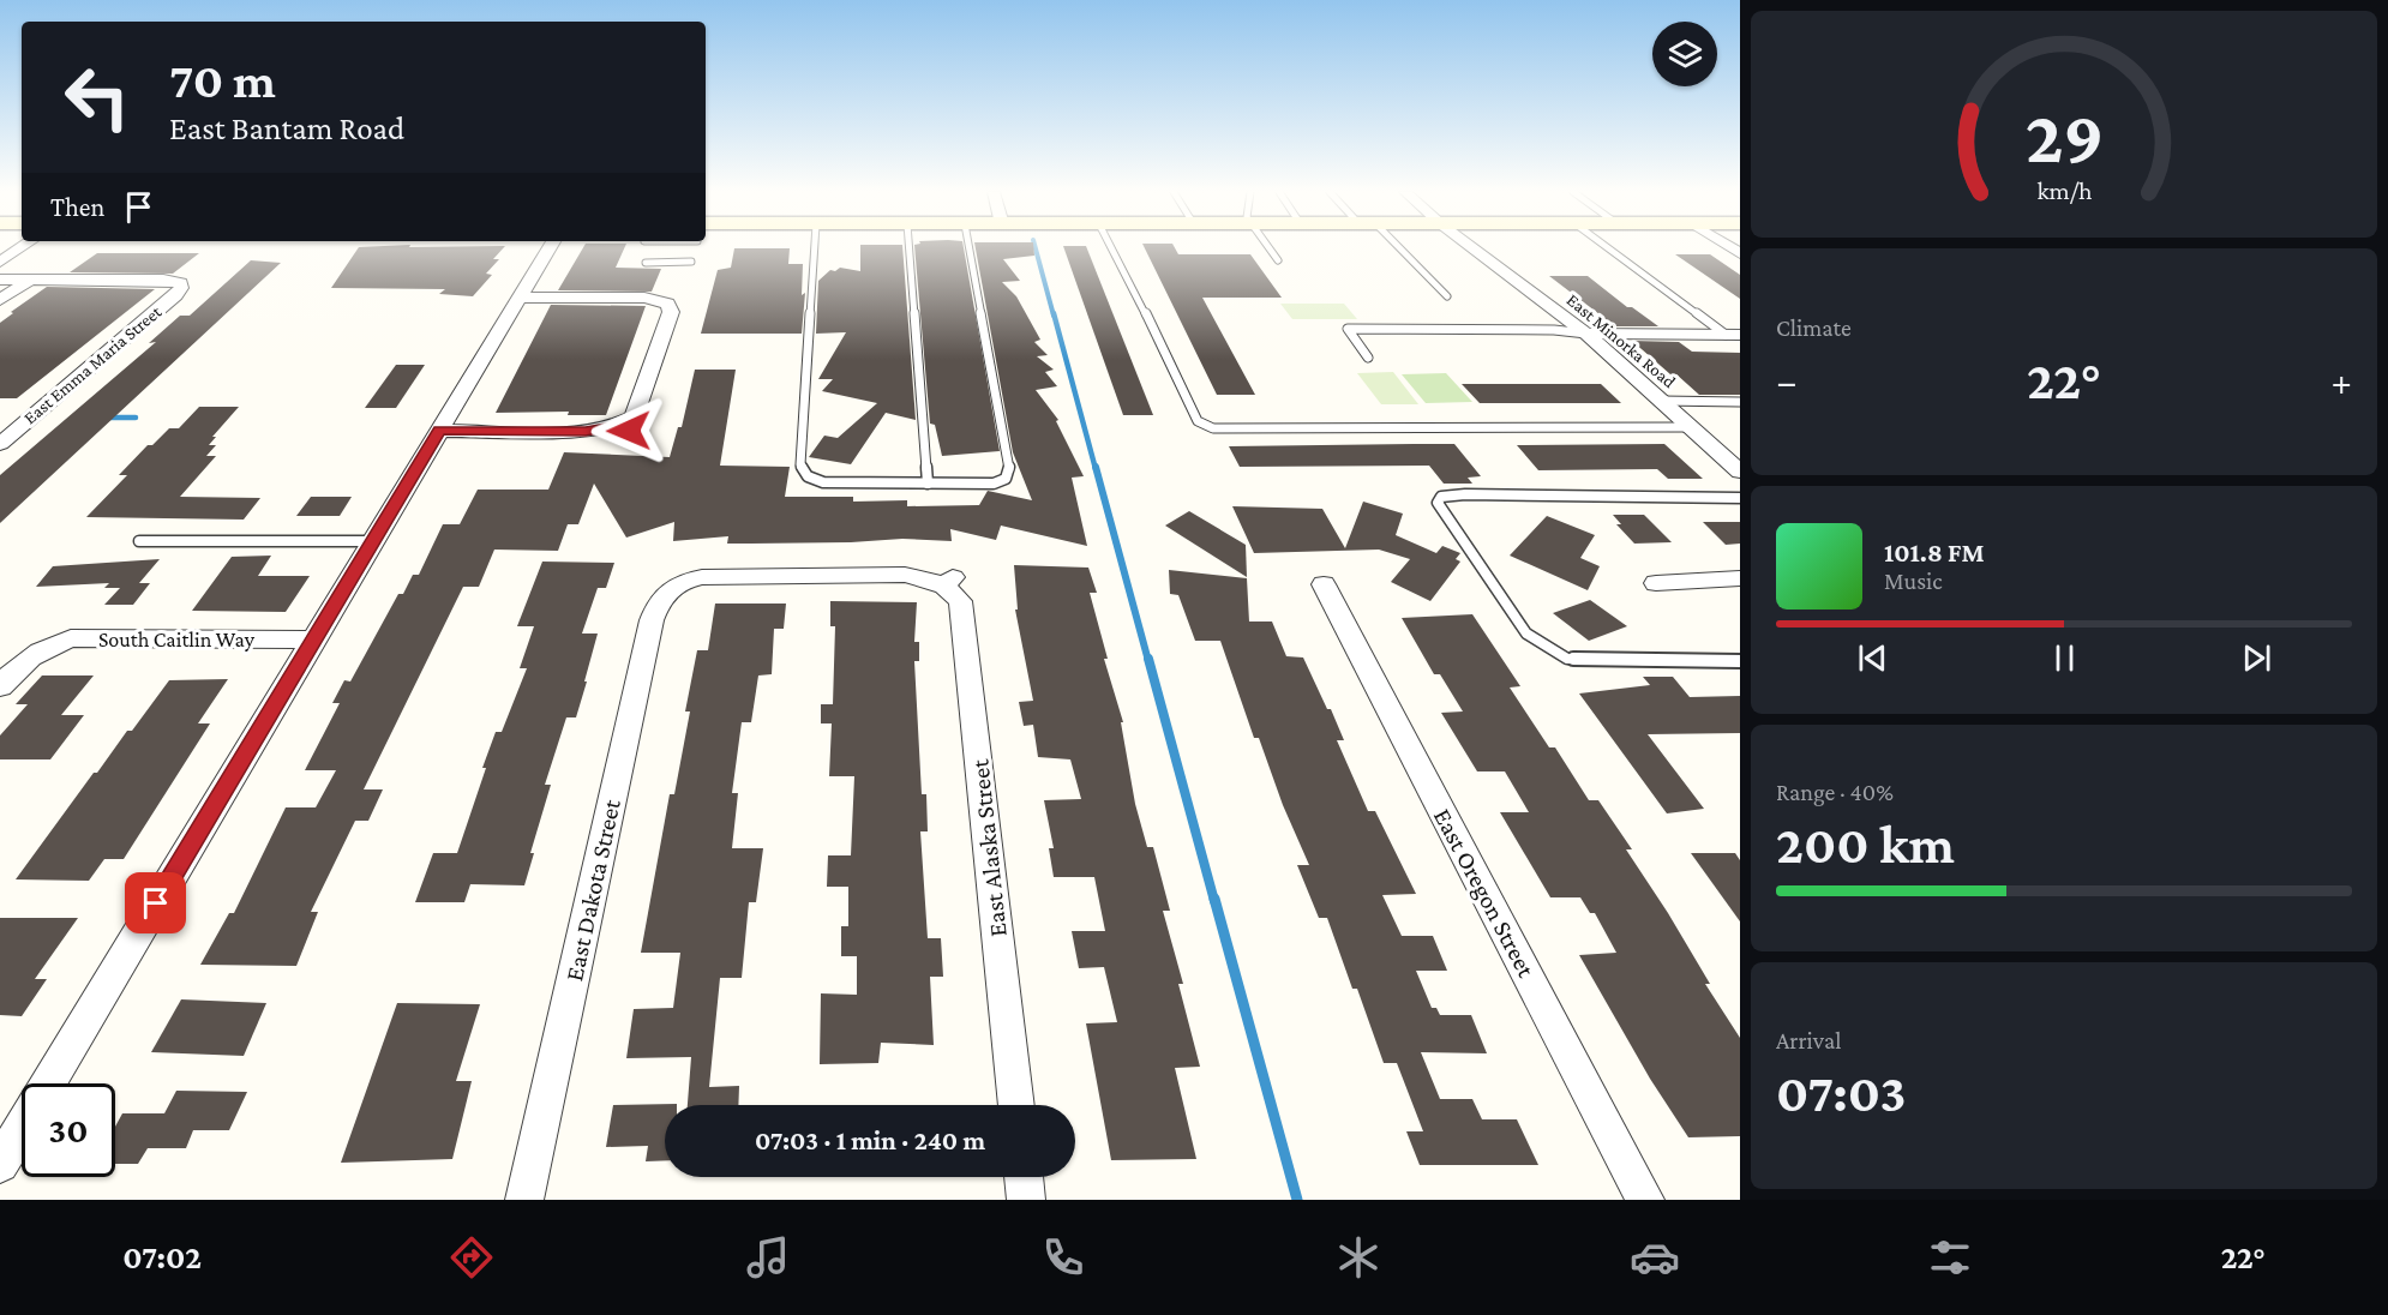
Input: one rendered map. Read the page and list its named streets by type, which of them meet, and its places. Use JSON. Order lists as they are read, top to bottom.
{
  "streets": {
    "street": [
      "East Minorka Road",
      "East Emma Maria Street",
      "South Caitlin Way",
      "East Alaska Street",
      "East Dakota Street",
      "East Oregon Street"
    ]
  },
  "crossings": [
    ["East Alaska Street", "East Dakota Street"]
  ],
  "page": {
    "turn": ["70 m", "East Bantam Road"],
    "then": "Then",
    "tile": [
      "Climate",
      ["Range · 40%", "200 km"],
      ["Arrival", "07:03"]
    ],
    "heat": ["−", "22°", "+"],
    "song": ["101.8 FM", "Music"],
    "limit": "30",
    "trip": "07:03 · 1 min · 240 m",
    "tabs": ["07:02", "22°"],
    "gauge": ["29", "km/h"]
  }
}
